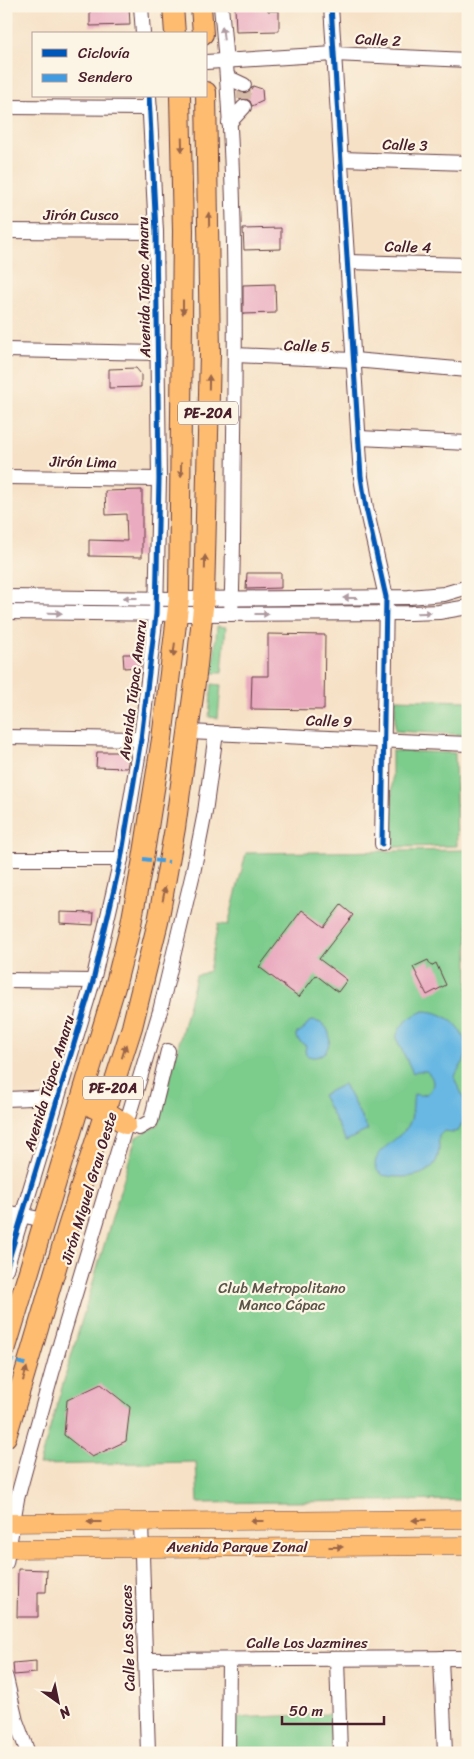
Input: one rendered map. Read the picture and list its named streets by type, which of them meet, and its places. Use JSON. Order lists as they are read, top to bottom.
{
  "streets": {
    "highway": ["PE-20A"],
    "main road": ["Avenida Parque Zonal"],
    "street": [
      "Calle 2",
      "Calle 3",
      "Jirón Cusco",
      "Calle 4",
      "Avenida Túpac Amaru",
      "Calle 5",
      "Jirón Lima",
      "Calle 9",
      "Jirón Miguel Grau Oeste",
      "Calle Los Sauces",
      "Calle Los Jazmines"
    ]
  },
  "crossings": [
    ["Jirón Cusco", "Avenida Túpac Amaru"],
    ["Avenida Túpac Amaru", "Jirón Lima"],
    ["PE-20A", "Calle 9"],
    ["Calle 9", "Jirón Miguel Grau Oeste"],
    ["Jirón Miguel Grau Oeste", "Avenida Parque Zonal"],
    ["Avenida Parque Zonal", "Calle Los Sauces"],
    ["Calle Los Sauces", "Calle Los Jazmines"]
  ],
  "parks": ["Club Metropolitano Manco Cápac"],
  "legend": ["Ciclovía", "Sendero"],
  "scale_bar": "50 m",
  "north": "bottom right"
}
